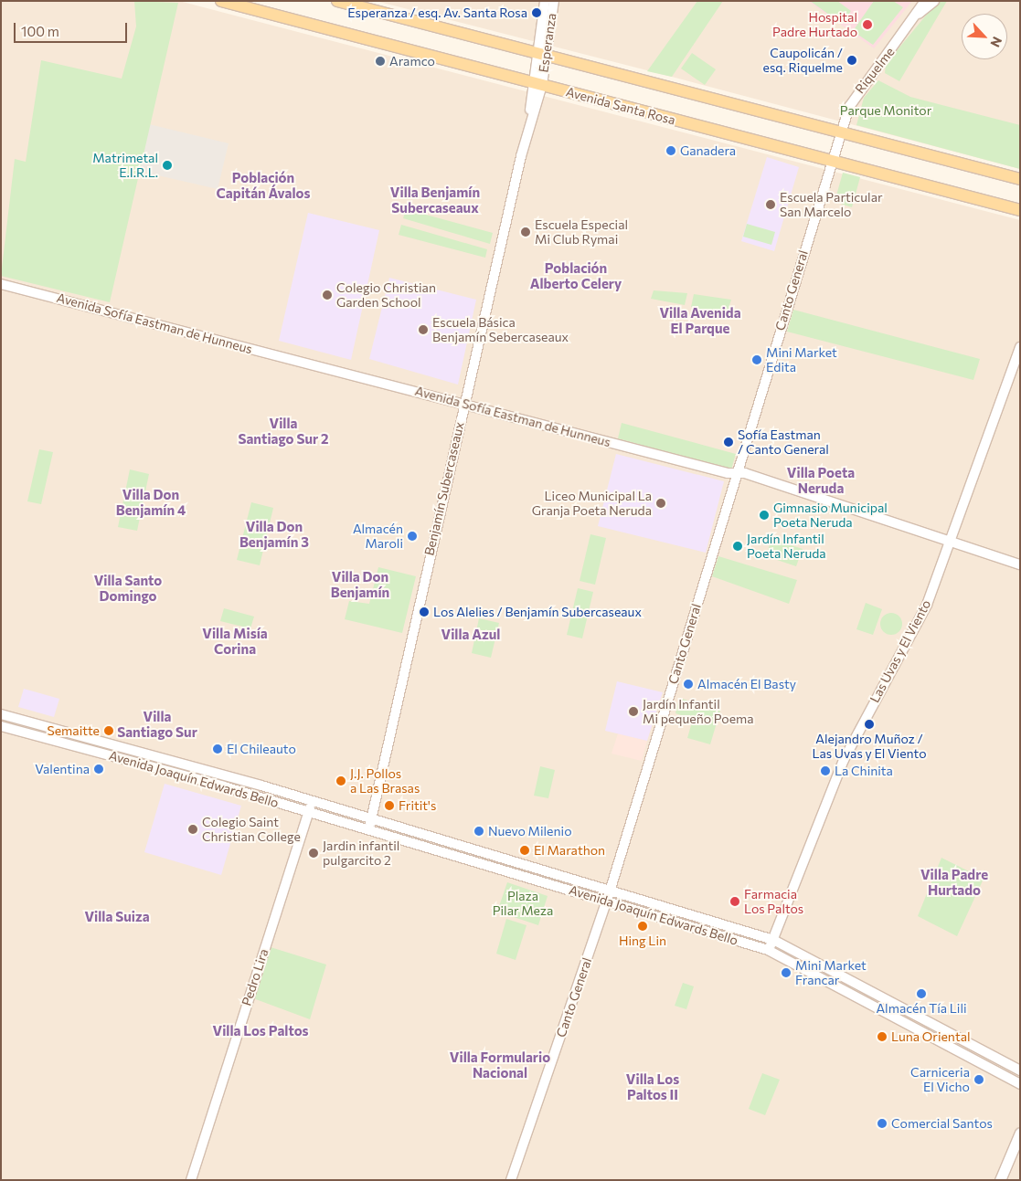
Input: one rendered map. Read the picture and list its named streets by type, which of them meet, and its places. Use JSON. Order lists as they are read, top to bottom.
{
  "streets": {
    "main road": ["Avenida Santa Rosa"],
    "street": [
      "Esperanza",
      "Riquelme",
      "Canto General",
      "Avenida Sofía Eastman de Hunneus",
      "Benjamín Subercaseaux",
      "Las Uvas y El Viento",
      "Avenida Joaquín Edwards Bello",
      "Pedro Lira"
    ]
  },
  "crossings": [
    ["Esperanza", "Avenida Santa Rosa"],
    ["Esperanza", "Benjamín Subercaseaux"],
    ["Riquelme", "Canto General"],
    ["Avenida Santa Rosa", "Canto General"],
    ["Avenida Santa Rosa", "Benjamín Subercaseaux"],
    ["Canto General", "Avenida Sofía Eastman de Hunneus"],
    ["Canto General", "Avenida Joaquín Edwards Bello"],
    ["Avenida Sofía Eastman de Hunneus", "Benjamín Subercaseaux"],
    ["Avenida Sofía Eastman de Hunneus", "Las Uvas y El Viento"],
    ["Benjamín Subercaseaux", "Avenida Joaquín Edwards Bello"],
    ["Las Uvas y El Viento", "Avenida Joaquín Edwards Bello"],
    ["Avenida Joaquín Edwards Bello", "Pedro Lira"]
  ],
  "districts": [
    "Población Capitán Ávalos",
    "Villa Benjamín Subercaseaux",
    "Población Alberto Celery",
    "Villa Avenida El Parque",
    "Villa Santiago Sur 2",
    "Villa Poeta Neruda",
    "Villa Don Benjamín 4",
    "Villa Don Benjamín 3",
    "Villa Don Benjamín",
    "Villa Santo Domingo",
    "Villa Misía Corina",
    "Villa Azul",
    "Villa Santiago Sur",
    "Villa Padre Hurtado",
    "Villa Suiza",
    "Villa Los Paltos",
    "Villa Formulario Nacional",
    "Villa Los Paltos II"
  ],
  "parks": ["Parque Monitor", "Plaza Pilar Meza"],
  "places": [
    "Esperanza / esq. Av. Santa Rosa",
    "Hospital Padre Hurtado",
    "Caupolicán / esq. Riquelme",
    "Aramco",
    "Ganadera",
    "Matrimetal E.I.R.L.",
    "Escuela Particular San Marcelo",
    "Escuela Especial Mi Club Rymai",
    "Colegio Christian Garden School",
    "Escuela Básica Benjamín Sebercaseaux",
    "Mini Market Edita",
    "Sofía Eastman / Canto General",
    "Liceo Municipal La Granja Poeta Neruda",
    "Gimnasio Municipal Poeta Neruda",
    "Almacén Maroli",
    "Jardín Infantil Poeta Neruda",
    "Los Alelies / Benjamín Subercaseaux",
    "Almacén El Basty",
    "Jardín Infantil Mi pequeño Poema",
    "Alejandro Muñoz / Las Uvas y El Viento",
    "Semaitte",
    "El Chileauto",
    "Valentina",
    "La Chinita",
    "J.J. Pollos a Las Brasas",
    "Fritit's",
    "Colegio Saint Christian College",
    "Nuevo Milenio",
    "El Marathon",
    "Jardin infantil pulgarcito 2",
    "Farmacia Los Paltos",
    "Hing Lin",
    "Mini Market Francar",
    "Almacén Tía Lili",
    "Luna Oriental",
    "Carniceria El Vicho",
    "Comercial Santos"
  ],
  "scale_bar": "100 m",
  "north": "bottom right"
}
